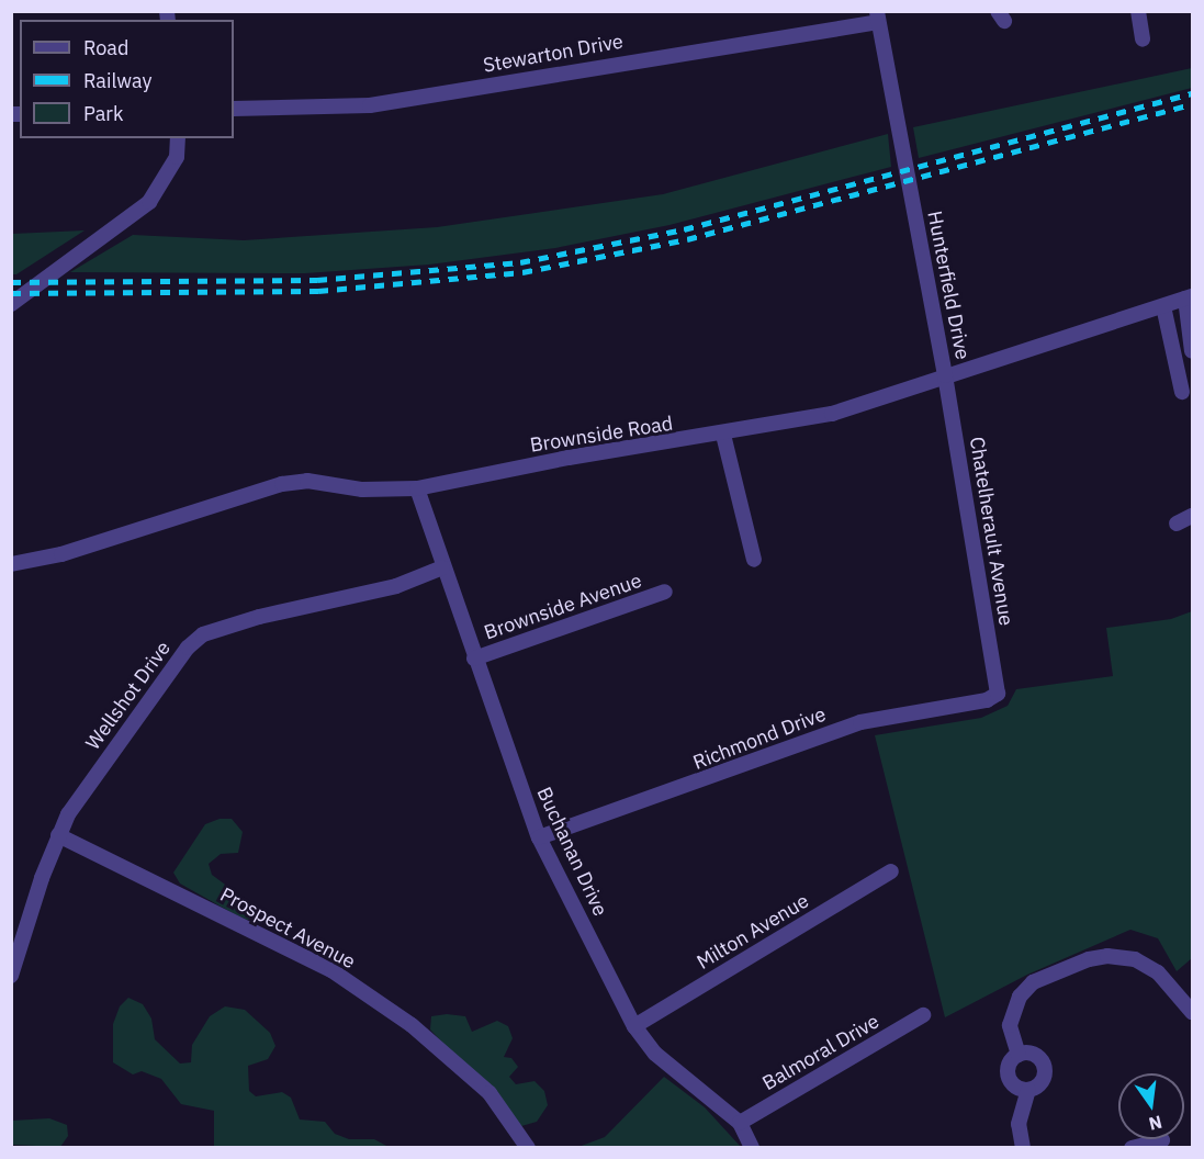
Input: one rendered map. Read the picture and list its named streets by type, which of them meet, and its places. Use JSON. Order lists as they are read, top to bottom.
{
  "streets": {
    "street": [
      "Stewarton Drive",
      "Hunterfield Drive",
      "Brownside Road",
      "Chatelherault Avenue",
      "Brownside Avenue",
      "Wellshot Drive",
      "Richmond Drive",
      "Buchanan Drive",
      "Prospect Avenue",
      "Milton Avenue",
      "Balmoral Drive"
    ]
  },
  "crossings": [
    ["Stewarton Drive", "Hunterfield Drive"],
    ["Hunterfield Drive", "Brownside Road"],
    ["Hunterfield Drive", "Chatelherault Avenue"],
    ["Brownside Road", "Chatelherault Avenue"],
    ["Brownside Road", "Buchanan Drive"],
    ["Chatelherault Avenue", "Richmond Drive"],
    ["Brownside Avenue", "Buchanan Drive"],
    ["Wellshot Drive", "Buchanan Drive"],
    ["Wellshot Drive", "Prospect Avenue"],
    ["Richmond Drive", "Buchanan Drive"],
    ["Buchanan Drive", "Milton Avenue"],
    ["Buchanan Drive", "Balmoral Drive"]
  ],
  "legend": ["Road", "Railway", "Park"],
  "north": "bottom"
}
